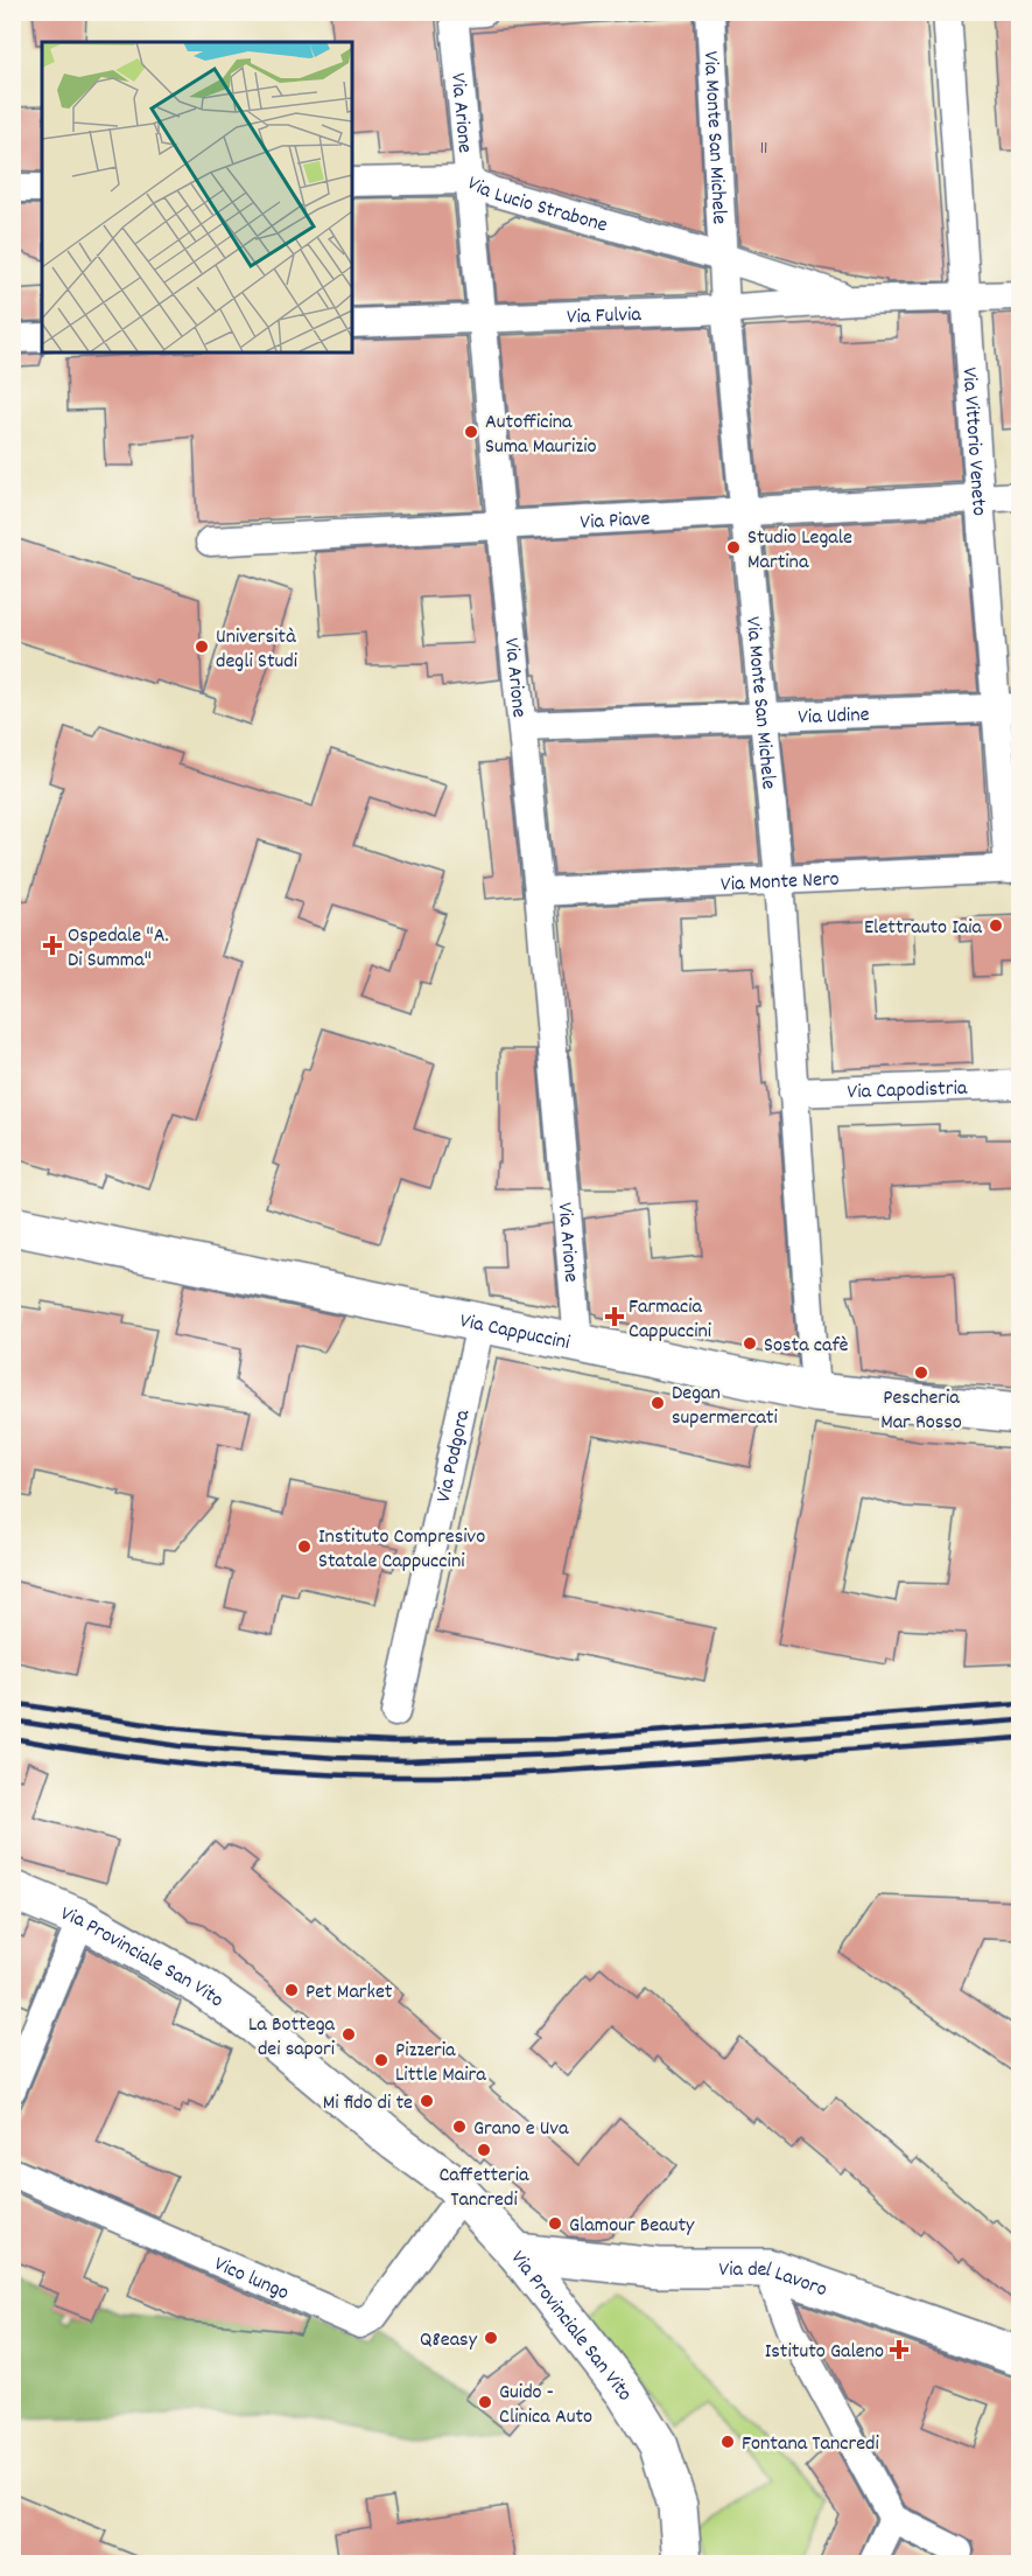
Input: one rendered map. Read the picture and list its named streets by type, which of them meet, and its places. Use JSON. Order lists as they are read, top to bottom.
{
  "streets": {
    "street": [
      "Via Arione",
      "Via Monte San Michele",
      "Via Lucio Strabone",
      "Via Fulvia",
      "Via Vittorio Veneto",
      "Via Piave",
      "Via Udine",
      "Via Monte Nero",
      "Via Capodistria",
      "Via Cappuccini",
      "Via Podgora",
      "Via Provinciale San Vito",
      "Vico lungo",
      "Via del Lavoro"
    ]
  },
  "crossings": [
    ["Via Arione", "Via Lucio Strabone"],
    ["Via Arione", "Via Fulvia"],
    ["Via Arione", "Via Piave"],
    ["Via Arione", "Via Udine"],
    ["Via Arione", "Via Monte Nero"],
    ["Via Arione", "Via Cappuccini"],
    ["Via Monte San Michele", "Via Lucio Strabone"],
    ["Via Monte San Michele", "Via Fulvia"],
    ["Via Monte San Michele", "Via Piave"],
    ["Via Monte San Michele", "Via Udine"],
    ["Via Monte San Michele", "Via Monte Nero"],
    ["Via Monte San Michele", "Via Capodistria"],
    ["Via Monte San Michele", "Via Cappuccini"],
    ["Via Lucio Strabone", "Via Fulvia"],
    ["Via Fulvia", "Via Vittorio Veneto"],
    ["Via Vittorio Veneto", "Via Piave"],
    ["Via Vittorio Veneto", "Via Udine"],
    ["Via Vittorio Veneto", "Via Monte Nero"],
    ["Via Cappuccini", "Via Podgora"],
    ["Via Provinciale San Vito", "Vico lungo"],
    ["Via Provinciale San Vito", "Via del Lavoro"]
  ],
  "places": {
    "other": [
      "Autofficina Suma Maurizio",
      "Studio Legale Martina",
      "Università degli Studi",
      "Elettrauto Iaia",
      "Sosta cafè",
      "Pescheria Mar Rosso",
      "Degan supermercati",
      "Instituto Compresivo Statale Cappuccini",
      "Pet Market",
      "La Bottega dei sapori",
      "Pizzeria Little Maira",
      "Mi fido di te",
      "Grano e Uva",
      "Caffetteria Tancredi",
      "Glamour Beauty",
      "Q8easy",
      "Guido - Clinica Auto",
      "Fontana Tancredi"
    ],
    "health": ["Ospedale \"A. Di Summa\"", "Farmacia Cappuccini", "Istituto Galeno"]
  },
  "house_numbers": ["11"]
}
